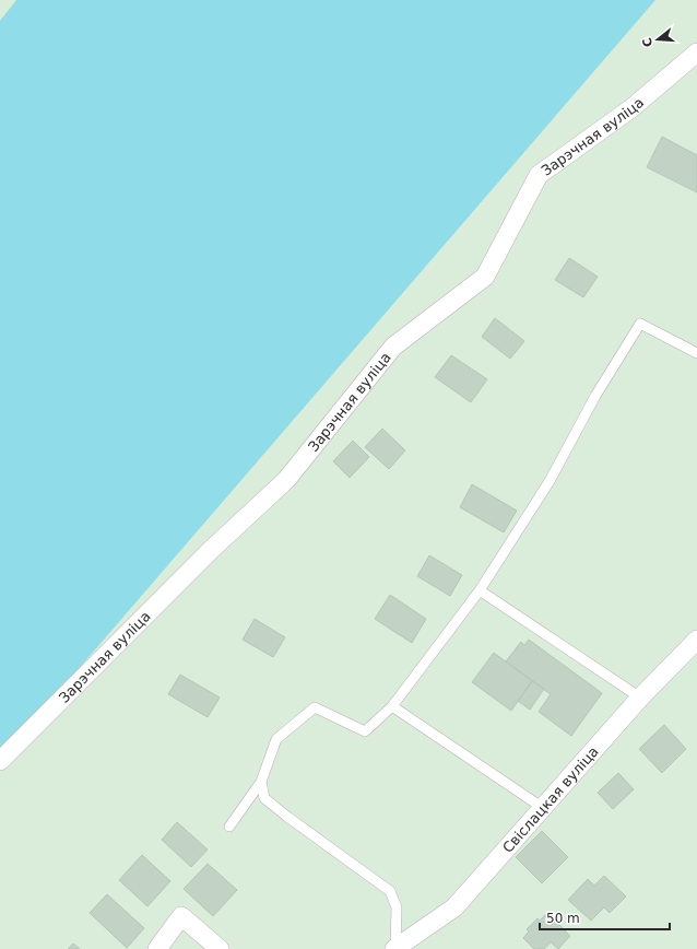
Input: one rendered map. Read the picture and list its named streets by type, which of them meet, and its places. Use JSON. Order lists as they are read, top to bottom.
{
  "streets": {
    "street": ["Зарэчная вуліца", "Свіслацкая вуліца"]
  },
  "scale_bar": "50 m",
  "north": "left"
}
